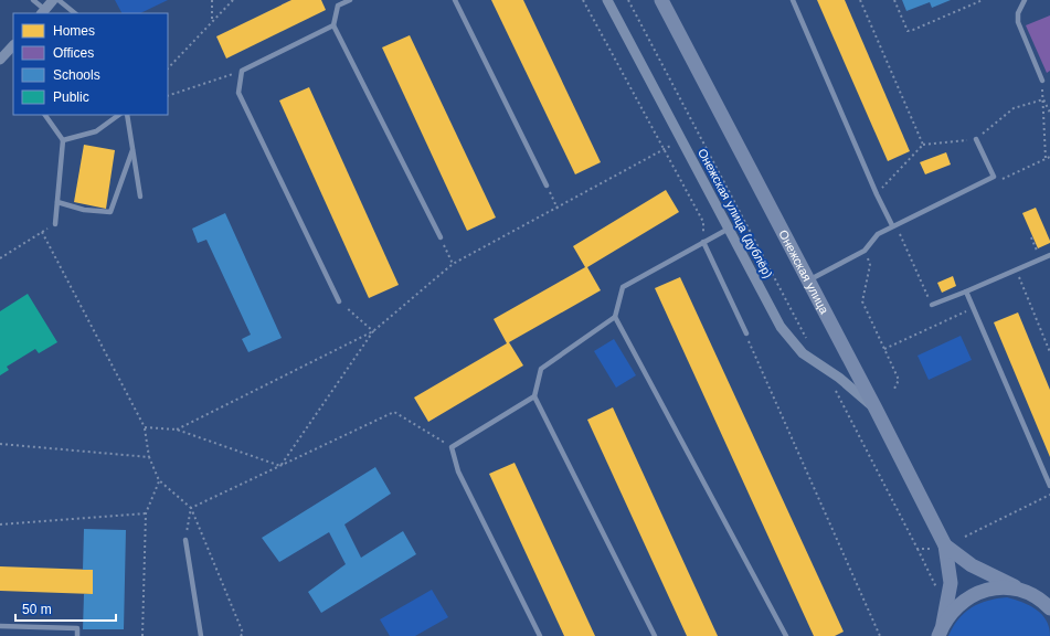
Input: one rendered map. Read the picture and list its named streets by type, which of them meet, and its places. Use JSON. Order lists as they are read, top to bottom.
{
  "streets": {
    "main road": ["Онежская улица"],
    "street": ["Онежская улица (дублёр)"]
  },
  "crossings": [
    ["Онежская улица (дублёр)", "Онежская улица"]
  ],
  "legend": [
    "Homes",
    "Offices",
    "Schools",
    "Public"
  ],
  "scale_bar": "50 m"
}
